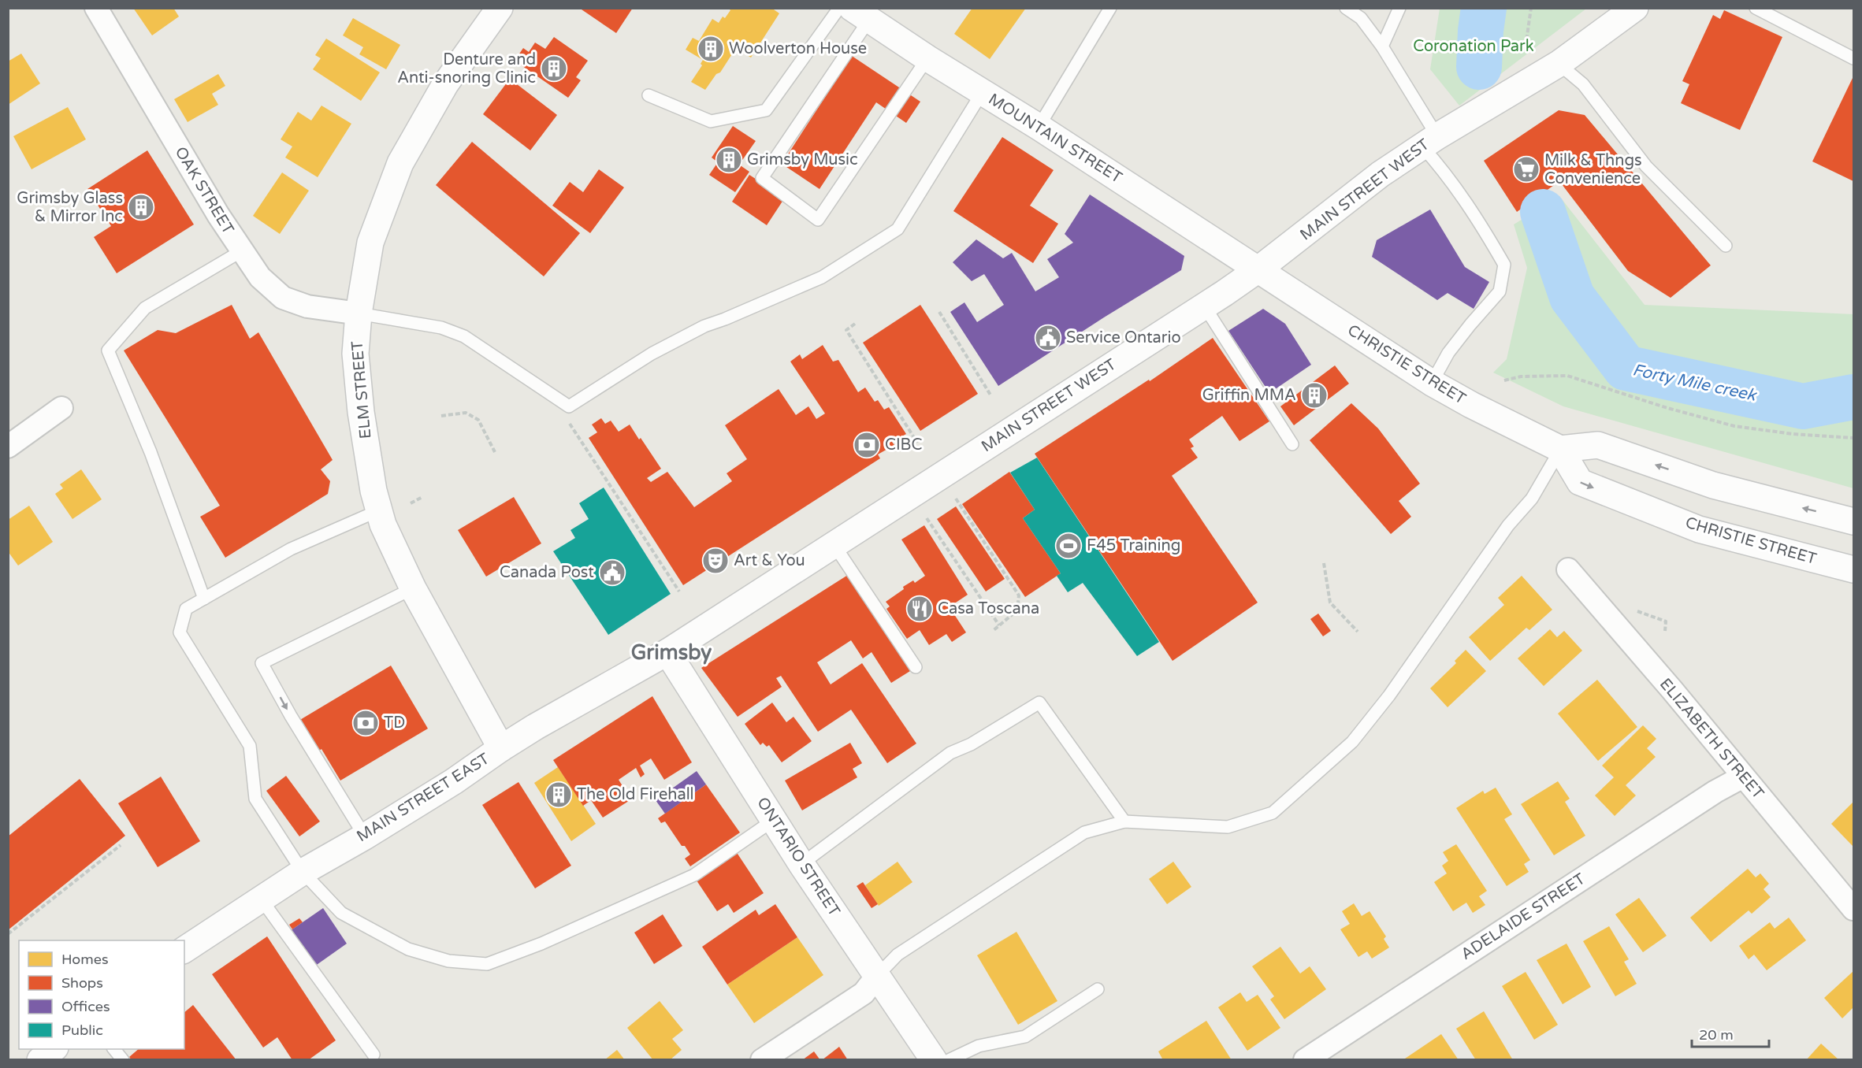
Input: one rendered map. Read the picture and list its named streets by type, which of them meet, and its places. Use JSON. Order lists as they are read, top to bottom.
{
  "streets": {
    "main road": [
      "MOUNTAIN STREET",
      "MAIN STREET WEST",
      "CHRISTIE STREET",
      "ELM STREET",
      "MAIN STREET EAST",
      "ONTARIO STREET"
    ],
    "street": ["OAK STREET", "ELIZABETH STREET", "ADELAIDE STREET"]
  },
  "crossings": [
    ["MOUNTAIN STREET", "MAIN STREET WEST"],
    ["MOUNTAIN STREET", "CHRISTIE STREET"],
    ["MAIN STREET WEST", "CHRISTIE STREET"],
    ["MAIN STREET WEST", "MAIN STREET EAST"],
    ["MAIN STREET WEST", "ONTARIO STREET"],
    ["OAK STREET", "ELM STREET"],
    ["ELM STREET", "MAIN STREET EAST"],
    ["ELIZABETH STREET", "ADELAIDE STREET"],
    ["MAIN STREET EAST", "ONTARIO STREET"]
  ],
  "districts": ["Grimsby"],
  "water": ["Forty Mile creek"],
  "parks": ["Coronation Park"],
  "places": {
    "building": [
      "Woolverton House",
      "Denture and Anti-snoring Clinic",
      "Grimsby Music",
      "Grimsby Glass & Mirror Inc",
      "Griffin MMA",
      "The Old Firehall"
    ],
    "supermarket": ["Milk & Thngs Convenience"],
    "public building": ["Service Ontario", "Canada Post"],
    "bank": ["CIBC", "TD"],
    "sports": ["F45 Training"],
    "theatre": ["Art & You"],
    "restaurant": ["Casa Toscana"]
  },
  "legend": [
    "Homes",
    "Shops",
    "Offices",
    "Public"
  ],
  "scale_bar": "20 m"
}
